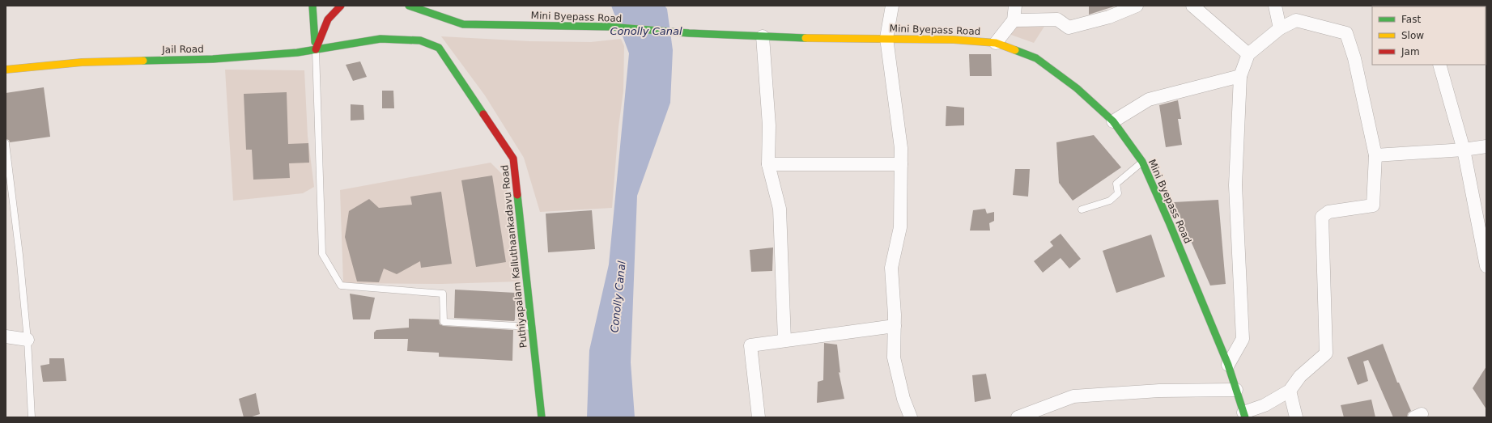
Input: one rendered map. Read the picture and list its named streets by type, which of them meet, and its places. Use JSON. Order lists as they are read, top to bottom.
{
  "streets": {
    "main road": ["Mini Byepass Road", "Jail Road", "Puthiyapalam Kalluthaankadavu Road"]
  },
  "crossings": [
    ["Jail Road", "Puthiyapalam Kalluthaankadavu Road"]
  ],
  "water": ["Conolly Canal"],
  "legend": ["Fast", "Slow", "Jam"]
}
